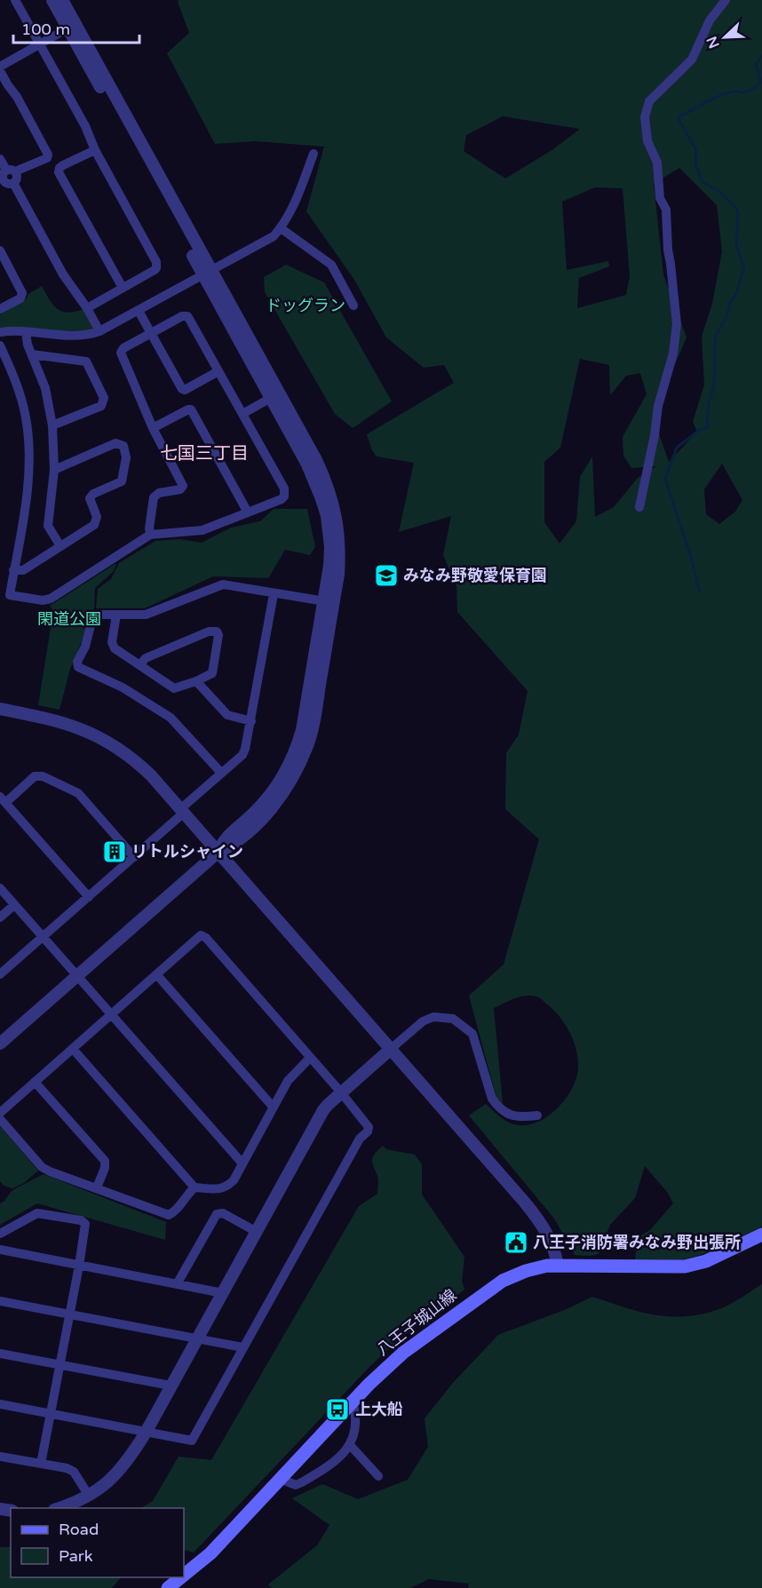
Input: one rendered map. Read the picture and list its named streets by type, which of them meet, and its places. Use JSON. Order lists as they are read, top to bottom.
{
  "streets": {
    "main road": ["八王子城山線"]
  },
  "districts": ["七国三丁目"],
  "parks": ["ドッグラン", "閑道公園"],
  "places": {
    "school or university": ["みなみ野敬愛保育園"],
    "building": ["リトルシャイン"],
    "public building": ["八王子消防署みなみ野出張所"],
    "bus stop": ["上大船"]
  },
  "legend": ["Road", "Park"],
  "scale_bar": "100 m",
  "north": "bottom left"
}
